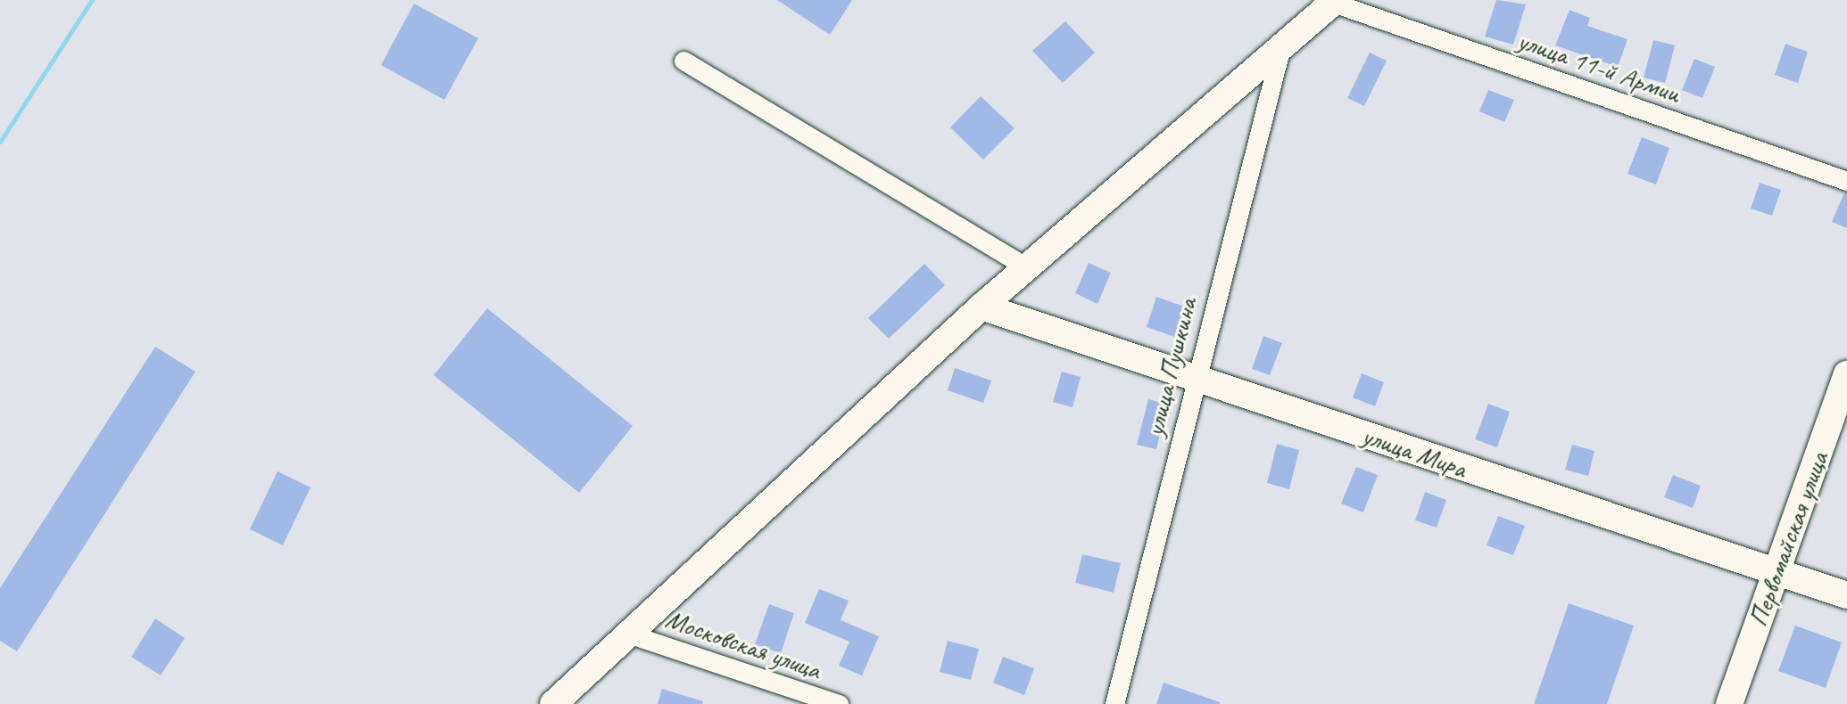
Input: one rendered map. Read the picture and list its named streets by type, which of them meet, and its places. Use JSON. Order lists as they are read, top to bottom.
{
  "streets": {
    "street": [
      "улица 11-й Армии",
      "улица Пушкина",
      "улица Мира",
      "Первомайская улица",
      "Московская улица"
    ]
  },
  "crossings": [
    ["улица Пушкина", "улица Мира"],
    ["улица Мира", "Первомайская улица"]
  ]
}
